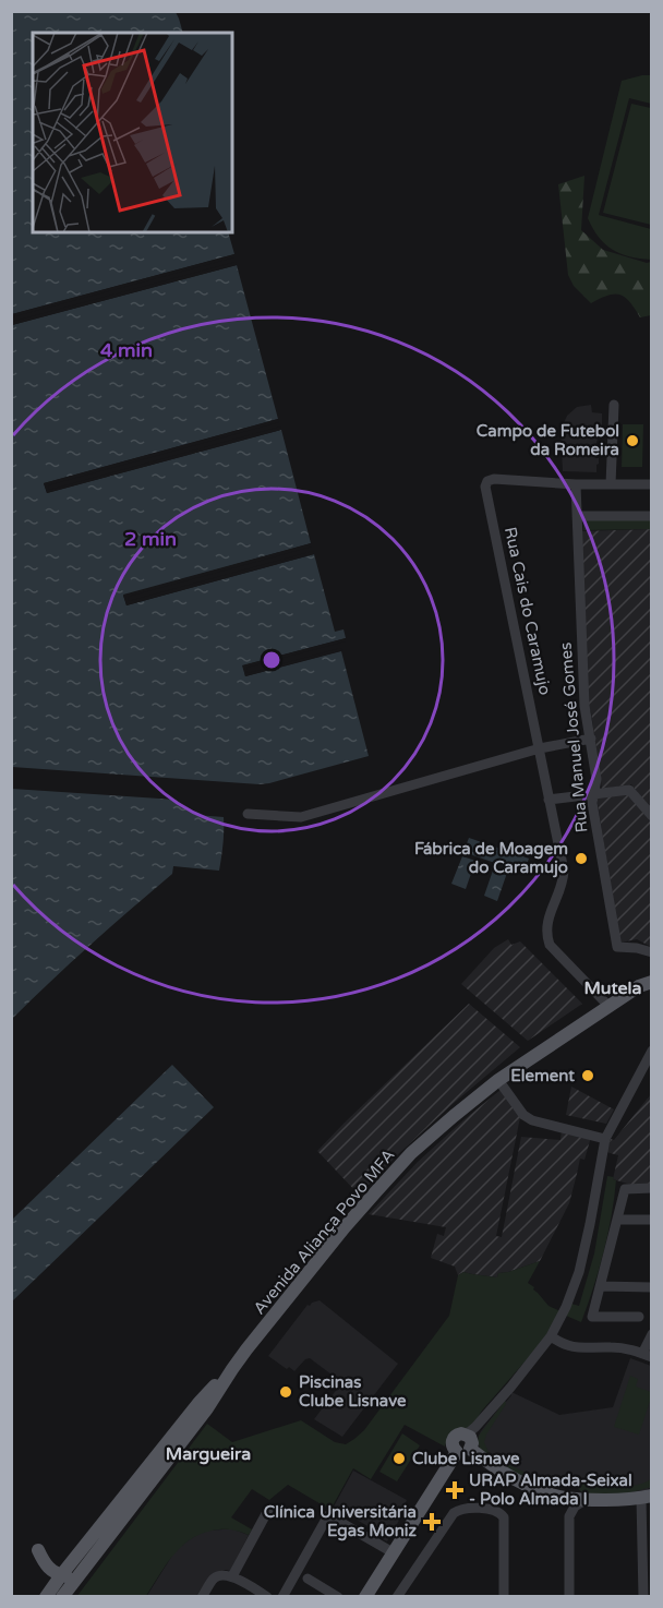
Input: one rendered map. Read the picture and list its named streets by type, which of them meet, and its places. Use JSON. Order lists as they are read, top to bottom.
{
  "streets": {
    "main road": ["Avenida Aliança Povo MFA"],
    "street": ["Rua Cais do Caramujo", "Rua Manuel José Gomes"]
  },
  "crossings": [
    ["Rua Cais do Caramujo", "Rua Manuel José Gomes"],
    ["Rua Cais do Caramujo", "Avenida Aliança Povo MFA"]
  ],
  "districts": ["Mutela", "Margueira"],
  "places": {
    "other": [
      "Campo de Futebol da Romeira",
      "Fábrica de Moagem do Caramujo",
      "Element",
      "Piscinas Clube Lisnave",
      "Clube Lisnave"
    ],
    "health": ["URAP Almada-Seixal - Polo Almada I", "Clínica Universitária Egas Moniz"]
  },
  "rings": ["4 min", "2 min"]
}
